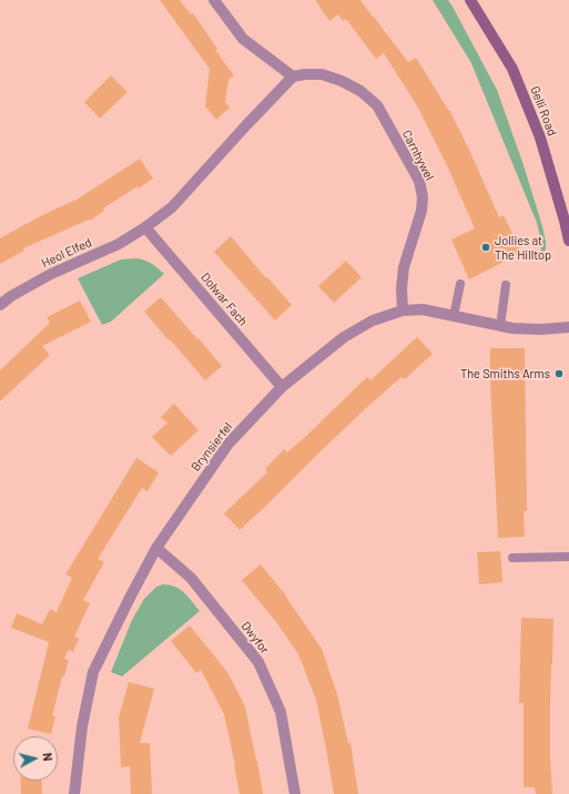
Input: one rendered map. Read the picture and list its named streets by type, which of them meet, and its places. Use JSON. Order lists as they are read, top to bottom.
{
  "streets": {
    "main road": ["Gelli Road"],
    "street": [
      "Carnhywel",
      "Heol Elfed",
      "Dolwar Fach",
      "Brynsierfel",
      "Dwyfor"
    ]
  },
  "crossings": [
    ["Carnhywel", "Brynsierfel"],
    ["Heol Elfed", "Dolwar Fach"],
    ["Dolwar Fach", "Brynsierfel"],
    ["Brynsierfel", "Dwyfor"]
  ],
  "places": ["Jollies at The Hilltop", "The Smiths Arms"],
  "north": "right"
}
